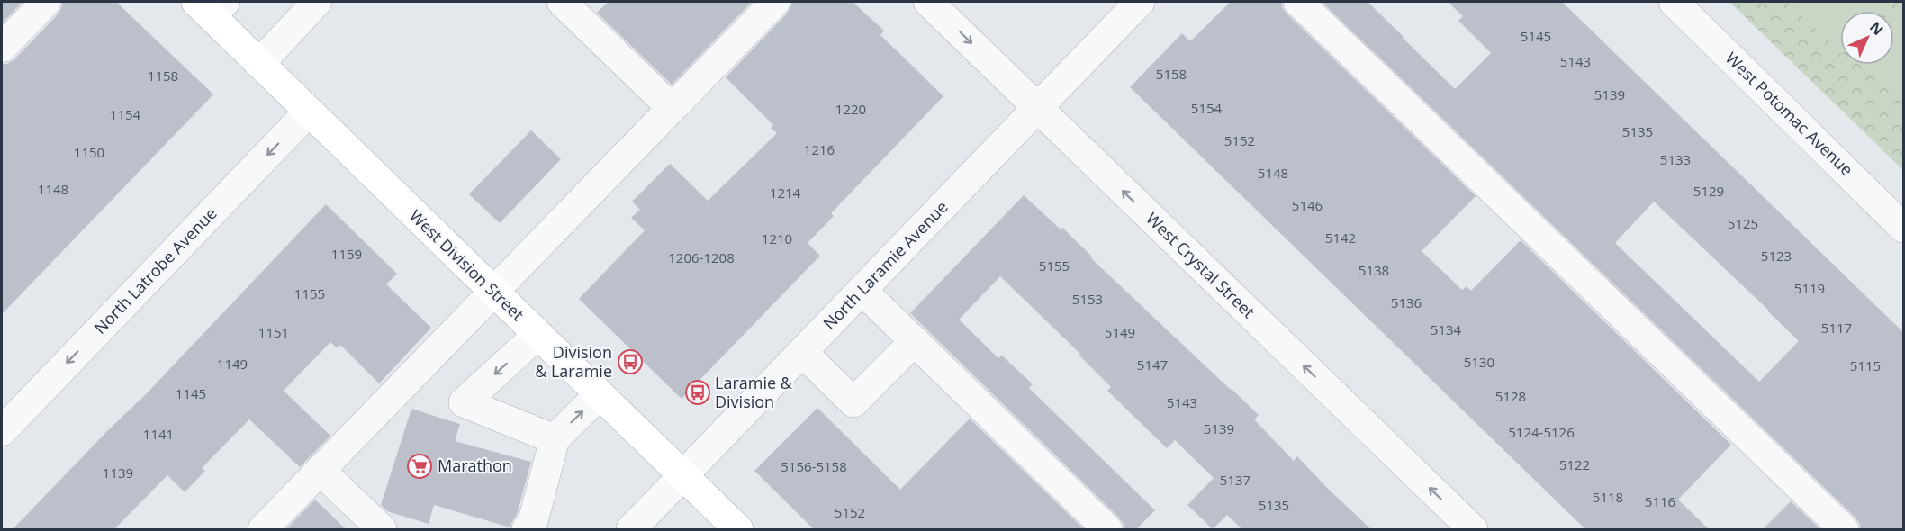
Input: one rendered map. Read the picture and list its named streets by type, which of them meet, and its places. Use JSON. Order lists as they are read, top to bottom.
{
  "streets": {
    "main road": ["West Division Street"],
    "street": [
      "West Potomac Avenue",
      "North Laramie Avenue",
      "West Crystal Street",
      "North Latrobe Avenue"
    ]
  },
  "crossings": [
    ["West Division Street", "North Laramie Avenue"],
    ["West Division Street", "North Latrobe Avenue"],
    ["North Laramie Avenue", "West Crystal Street"]
  ],
  "places": {
    "bus stop": ["Division & Laramie", "Laramie & Division"],
    "supermarket": ["Marathon"]
  },
  "house_numbers": [
    "5145",
    "5143",
    "5158",
    "1158",
    "5139",
    "5154",
    "1220",
    "1154",
    "5135",
    "5152",
    "1216",
    "1150",
    "5133",
    "5148",
    "1148",
    "5129",
    "1214",
    "5146",
    "5125",
    "5142",
    "1210",
    "1159",
    "5123",
    "1206-1208",
    "5155",
    "5138",
    "5119",
    "1155",
    "5153",
    "5136",
    "5117",
    "5134",
    "1151",
    "5149",
    "5130",
    "1149",
    "5147",
    "5115",
    "1145",
    "5128",
    "5143",
    "5139",
    "5124-5126",
    "1141",
    "5122",
    "5156-5158",
    "1139",
    "5137",
    "5118",
    "5116",
    "5135",
    "5152"
  ],
  "north": "top right"
}
